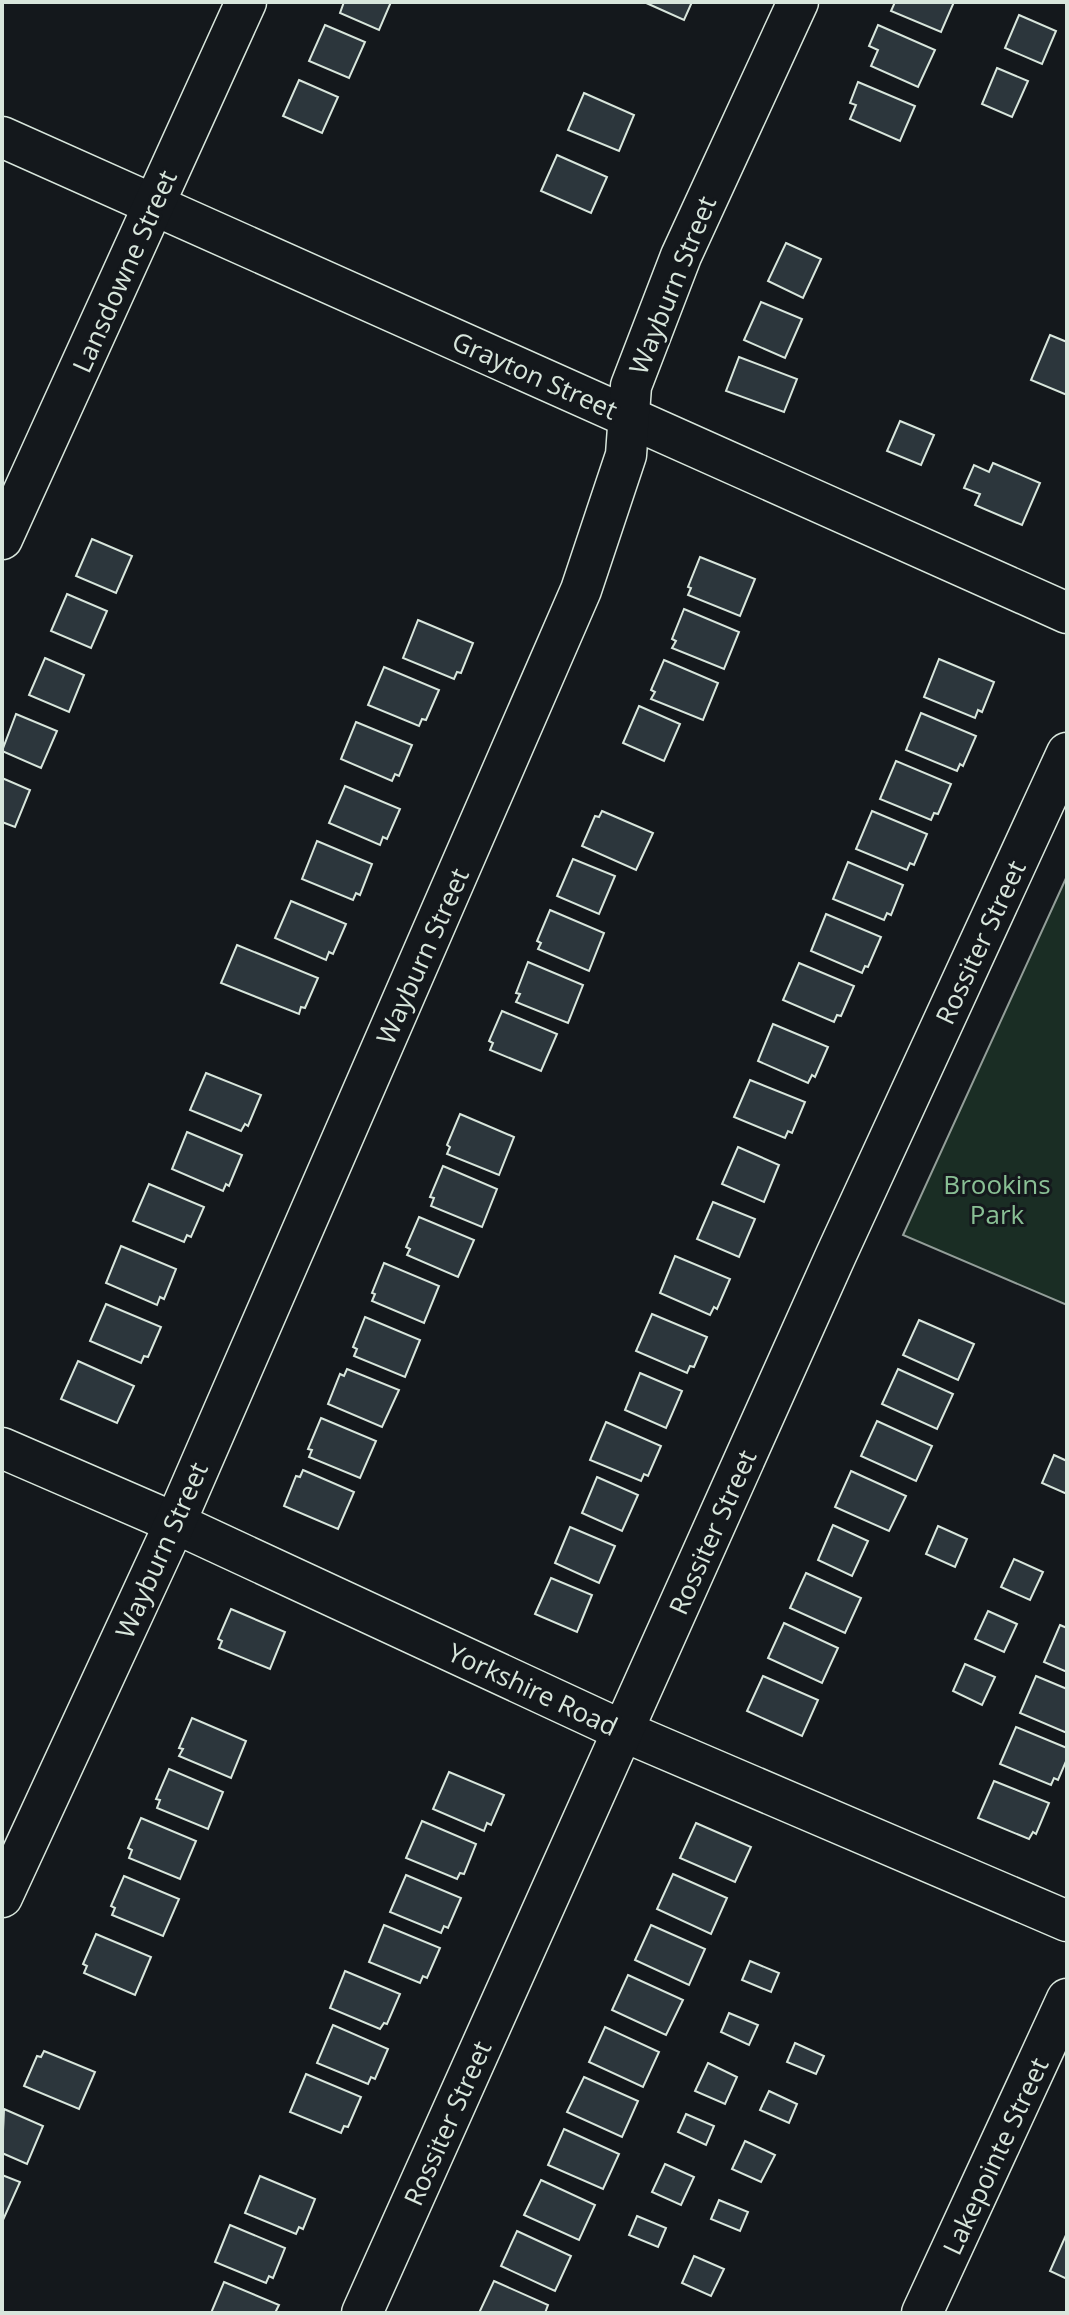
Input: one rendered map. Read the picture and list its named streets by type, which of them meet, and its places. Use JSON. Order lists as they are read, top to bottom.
{
  "streets": {
    "street": [
      "Lansdowne Street",
      "Wayburn Street",
      "Grayton Street",
      "Rossiter Street",
      "Yorkshire Road",
      "Lakepointe Street"
    ]
  },
  "crossings": [
    ["Lansdowne Street", "Grayton Street"],
    ["Wayburn Street", "Grayton Street"],
    ["Wayburn Street", "Yorkshire Road"],
    ["Rossiter Street", "Yorkshire Road"]
  ],
  "parks": ["Brookins Park"]
}
